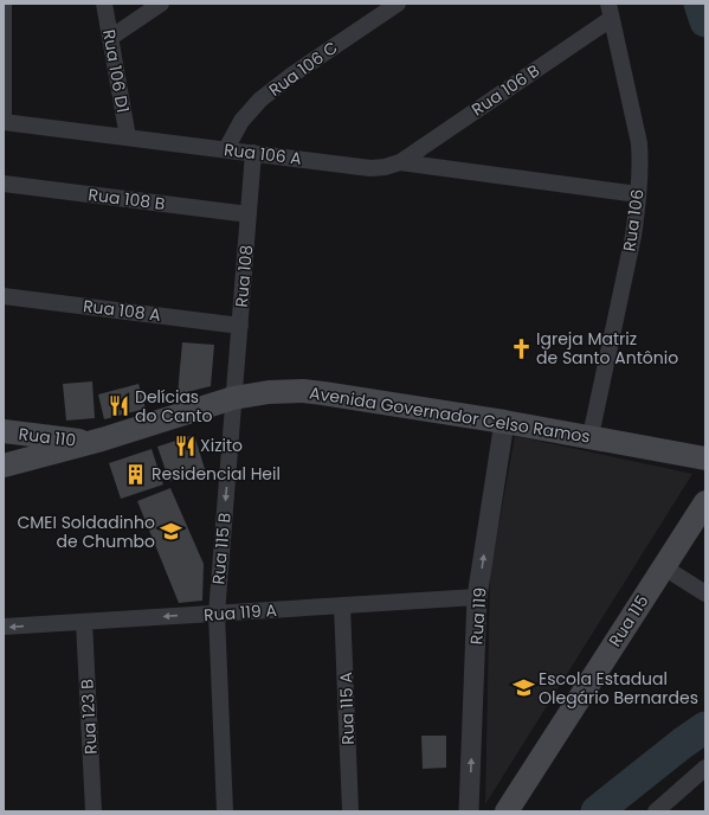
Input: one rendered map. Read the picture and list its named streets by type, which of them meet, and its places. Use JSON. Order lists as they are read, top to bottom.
{
  "streets": {
    "main road": ["Avenida Governador Celso Ramos", "Rua 110", "Rua 115"],
    "street": [
      "Rua 106 C",
      "Rua 106 D1",
      "Rua 106 B",
      "Rua 106 A",
      "Rua 108 B",
      "Rua 106",
      "Rua 108",
      "Rua 108 A",
      "Rua 115 B",
      "Rua 119 A",
      "Rua 119",
      "Rua 115 A",
      "Rua 123 B"
    ]
  },
  "crossings": [
    ["Rua 106 C", "Rua 106 A"],
    ["Rua 106 D1", "Rua 106 A"],
    ["Rua 106 B", "Rua 106 A"],
    ["Rua 106 B", "Rua 106"],
    ["Rua 106 A", "Rua 106"],
    ["Rua 106 A", "Rua 108"],
    ["Rua 108 B", "Rua 108"],
    ["Rua 106", "Avenida Governador Celso Ramos"],
    ["Rua 108", "Rua 108 A"],
    ["Rua 108", "Avenida Governador Celso Ramos"],
    ["Rua 108", "Rua 115 B"],
    ["Avenida Governador Celso Ramos", "Rua 110"],
    ["Avenida Governador Celso Ramos", "Rua 115 B"],
    ["Avenida Governador Celso Ramos", "Rua 119"],
    ["Rua 115 B", "Rua 119 A"],
    ["Rua 119 A", "Rua 119"],
    ["Rua 119 A", "Rua 115 A"],
    ["Rua 119 A", "Rua 123 B"]
  ],
  "one_way": ["Rua 115 B", "Rua 119 A", "Rua 119"],
  "places": {
    "church": ["Igreja Matriz de Santo Antônio"],
    "restaurant": ["Delícias do Canto", "Xizito"],
    "building": ["Residencial Heil"],
    "school or university": ["CMEI Soldadinho de Chumbo", "Escola Estadual Olegário Bernardes"]
  }
}
